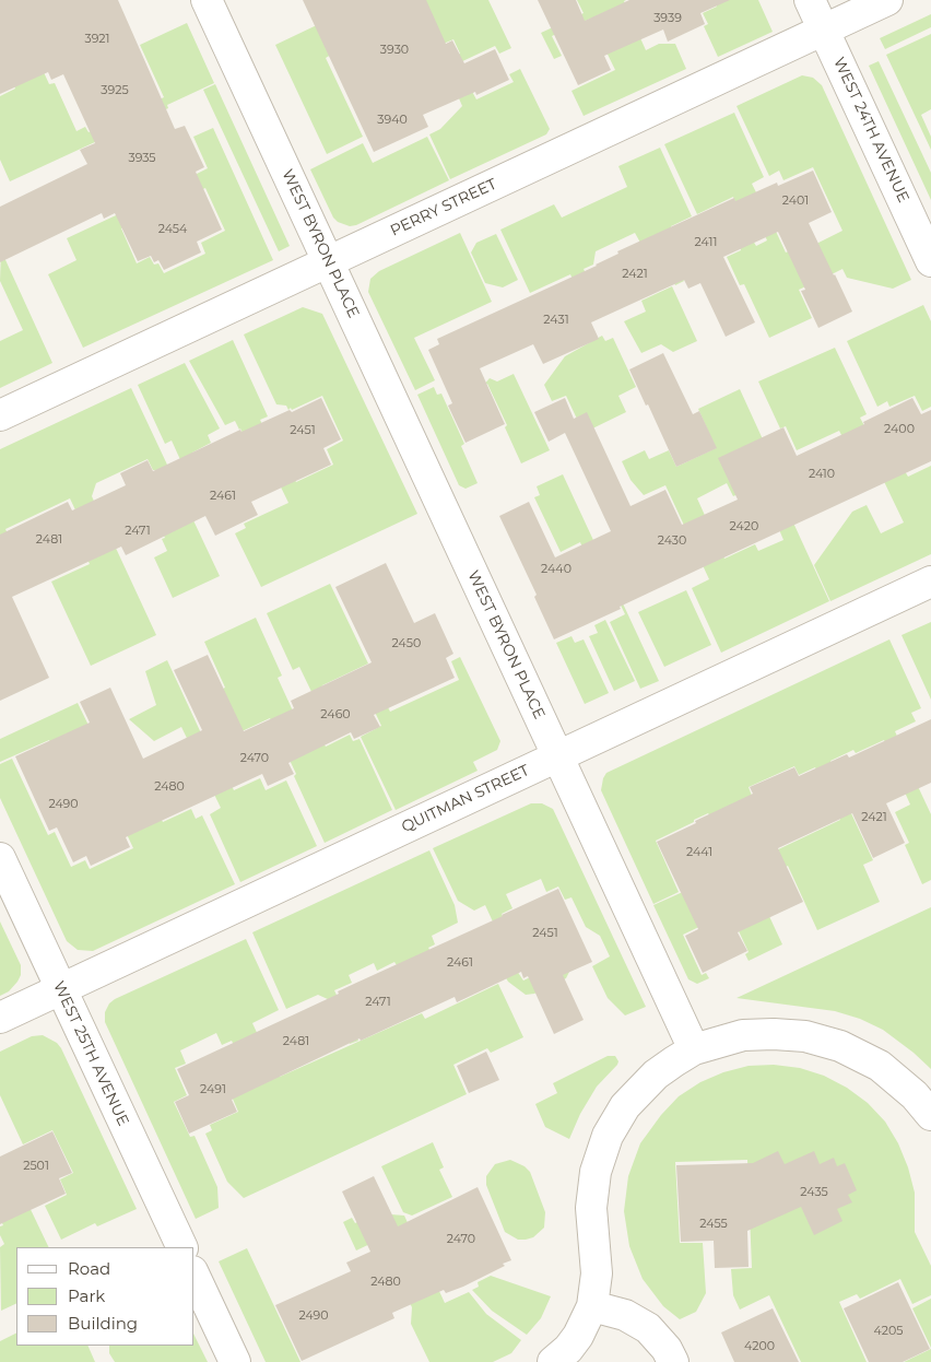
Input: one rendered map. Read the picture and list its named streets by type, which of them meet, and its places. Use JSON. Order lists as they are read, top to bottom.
{
  "streets": {
    "street": [
      "WEST 24TH AVENUE",
      "PERRY STREET",
      "WEST BYRON PLACE",
      "QUITMAN STREET",
      "WEST 25TH AVENUE"
    ]
  },
  "crossings": [
    ["WEST 24TH AVENUE", "PERRY STREET"],
    ["PERRY STREET", "WEST BYRON PLACE"],
    ["WEST BYRON PLACE", "QUITMAN STREET"],
    ["QUITMAN STREET", "WEST 25TH AVENUE"]
  ],
  "house_numbers": [
    "3939",
    "3921",
    "3930",
    "3925",
    "3940",
    "3935",
    "2401",
    "2454",
    "2411",
    "2421",
    "2431",
    "2400",
    "2451",
    "2410",
    "2461",
    "2420",
    "2471",
    "2481",
    "2430",
    "2440",
    "2450",
    "2460",
    "2470",
    "2480",
    "2490",
    "2421",
    "2441",
    "2451",
    "2461",
    "2471",
    "2481",
    "2491",
    "2501",
    "2435",
    "2455",
    "2470",
    "2480",
    "2490",
    "4205",
    "4200"
  ],
  "legend": ["Road", "Park", "Building"]
}
